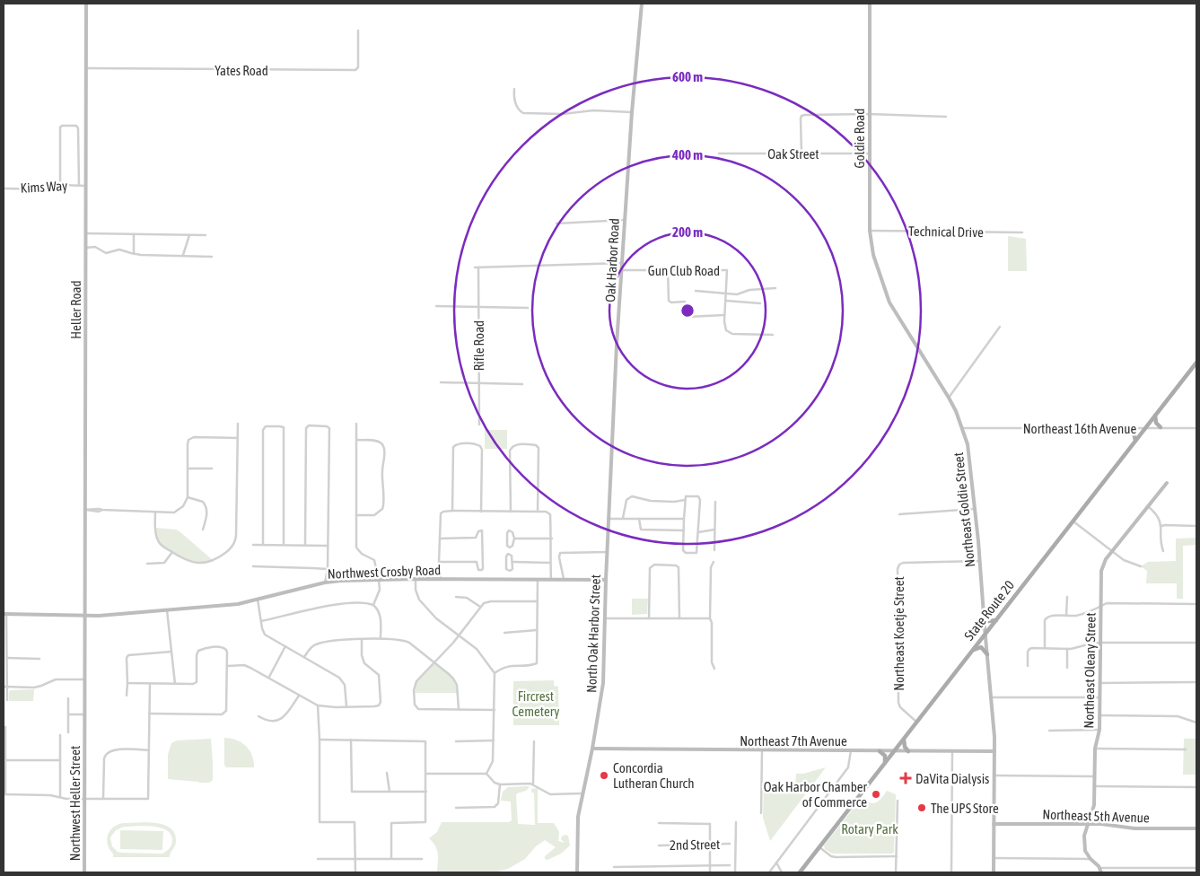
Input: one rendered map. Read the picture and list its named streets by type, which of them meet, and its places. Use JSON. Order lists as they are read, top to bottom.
{
  "streets": {
    "main road": ["State Route 20"],
    "street": [
      "Yates Road",
      "Goldie Road",
      "Oak Street",
      "Kims Way",
      "Technical Drive",
      "Oak Harbor Road",
      "Gun Club Road",
      "Heller Road",
      "Rifle Road",
      "Northeast 16th Avenue",
      "Northeast Goldie Street",
      "Northwest Crosby Road",
      "North Oak Harbor Street",
      "Northeast Koetje Street",
      "Northeast Oleary Street",
      "Northeast 7th Avenue",
      "Northwest Heller Street",
      "Northeast 5th Avenue",
      "2nd Street"
    ]
  },
  "crossings": [
    ["Yates Road", "Heller Road"],
    ["Goldie Road", "Oak Street"],
    ["Goldie Road", "Technical Drive"],
    ["Goldie Road", "Northeast Goldie Street"],
    ["Kims Way", "Heller Road"],
    ["Oak Harbor Road", "Gun Club Road"],
    ["Oak Harbor Road", "Rifle Road"],
    ["Oak Harbor Road", "North Oak Harbor Street"],
    ["Heller Road", "Northwest Crosby Road"],
    ["Heller Road", "Northwest Heller Street"],
    ["Northeast 16th Avenue", "Northeast Goldie Street"],
    ["Northeast 16th Avenue", "State Route 20"],
    ["Northeast Goldie Street", "State Route 20"],
    ["Northeast Goldie Street", "Northeast Koetje Street"],
    ["Northeast Goldie Street", "Northeast 7th Avenue"],
    ["Northeast Goldie Street", "Northeast 5th Avenue"],
    ["Northwest Crosby Road", "North Oak Harbor Street"],
    ["State Route 20", "Northeast Koetje Street"],
    ["State Route 20", "Northeast 7th Avenue"],
    ["North Oak Harbor Street", "Northeast 7th Avenue"],
    ["Northeast Oleary Street", "Northeast 5th Avenue"]
  ],
  "parks": ["Fircrest Cemetery", "Rotary Park"],
  "places": {
    "other": ["Concordia Lutheran Church", "Oak Harbor Chamber of Commerce", "The UPS Store"],
    "health": ["DaVita Dialysis"]
  },
  "rings": ["600 m", "400 m", "200 m"]
}
